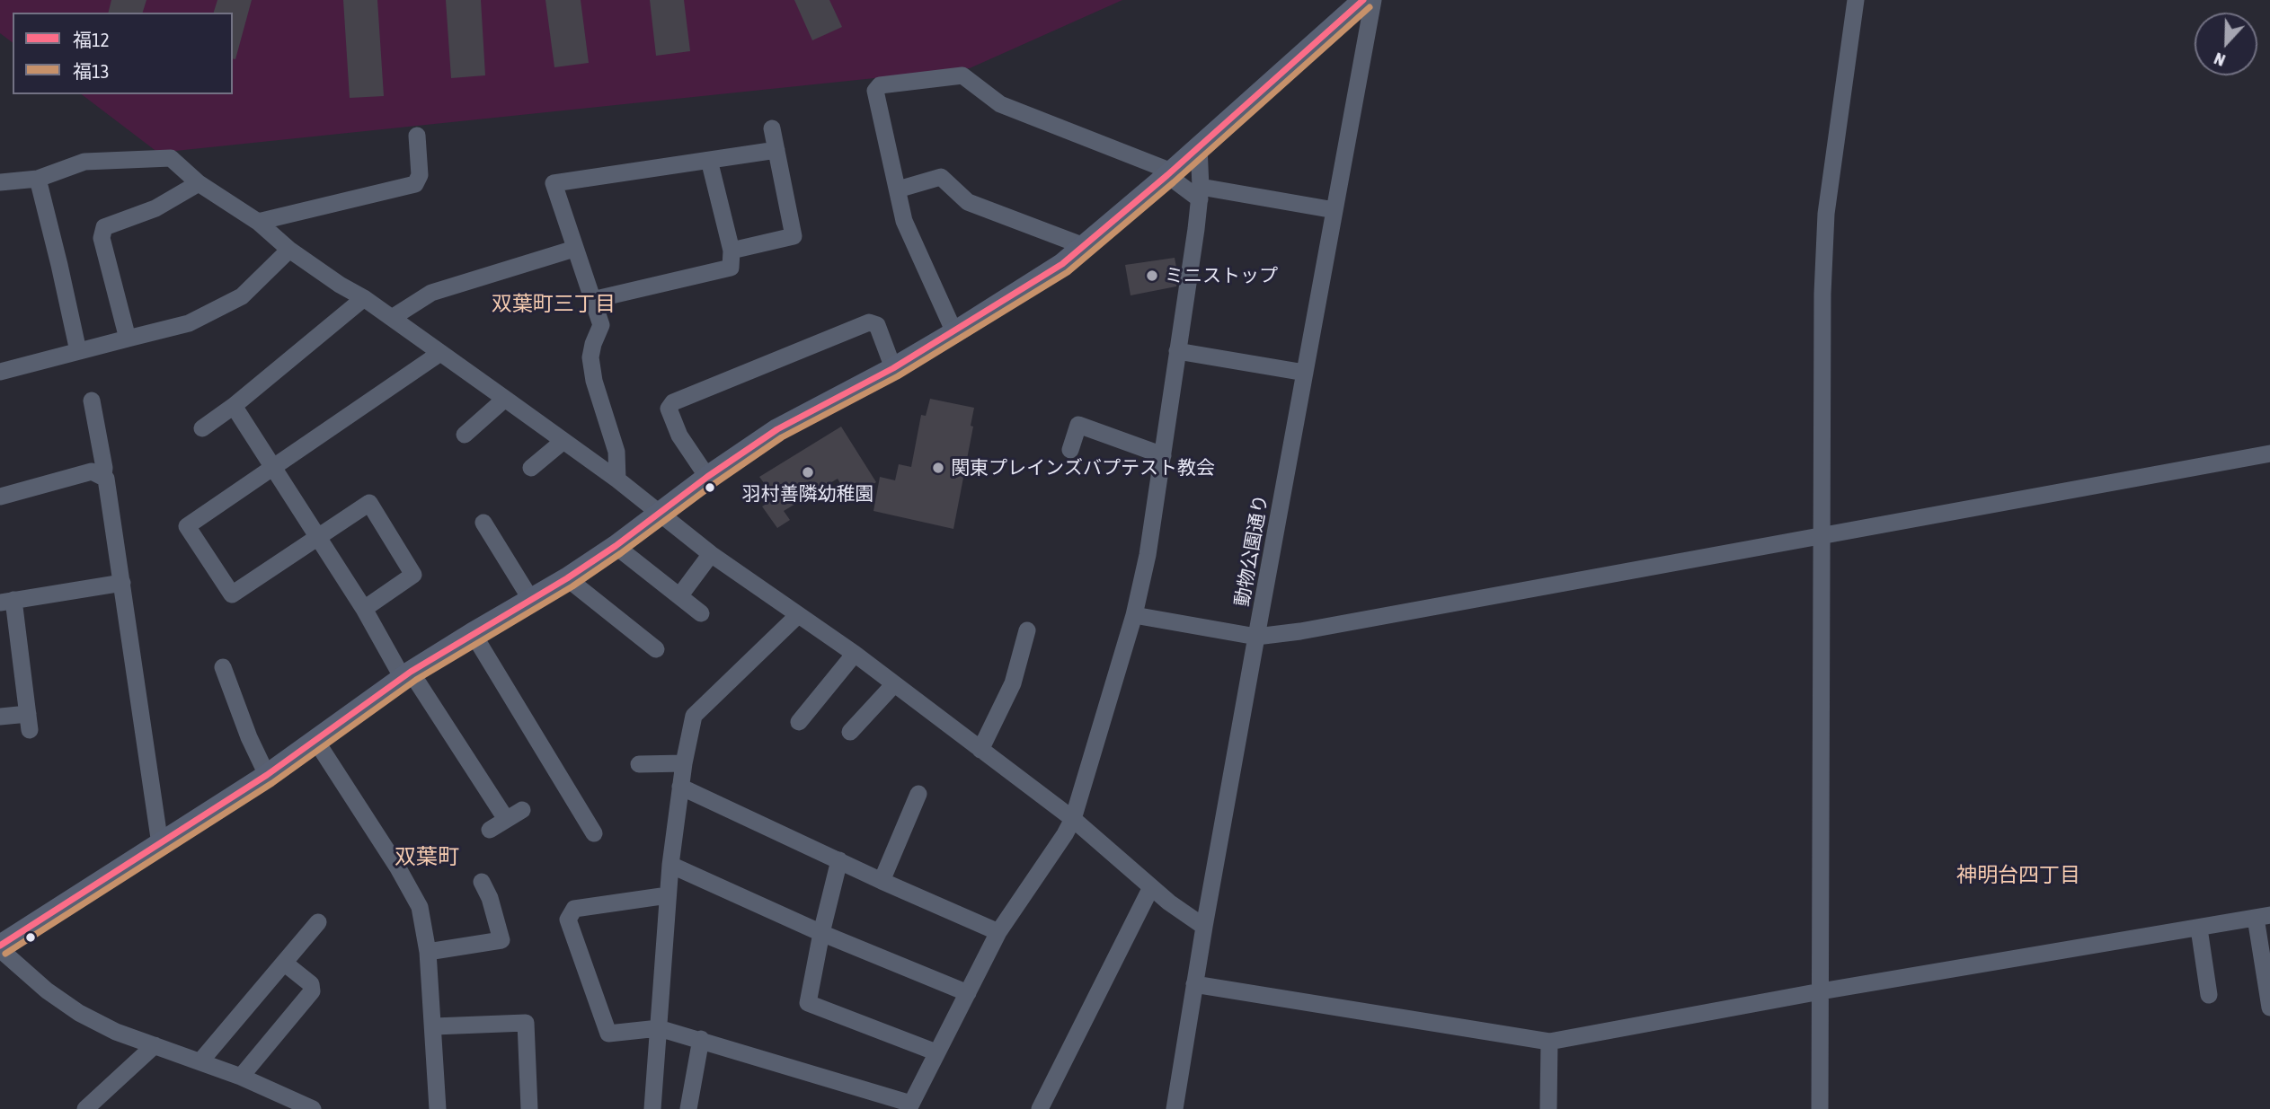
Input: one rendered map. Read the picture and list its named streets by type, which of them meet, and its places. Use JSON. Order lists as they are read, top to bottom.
{
  "streets": {
    "street": ["動物公園通り"]
  },
  "districts": ["双葉町三丁目", "双葉町", "神明台四丁目"],
  "places": ["ミニストップ", "関東プレインズバプテスト教会", "羽村善隣幼稚園"],
  "lines": ["transit line 福12", "transit line 福13"],
  "legend": ["福12", "福13"],
  "north": "bottom"
}
